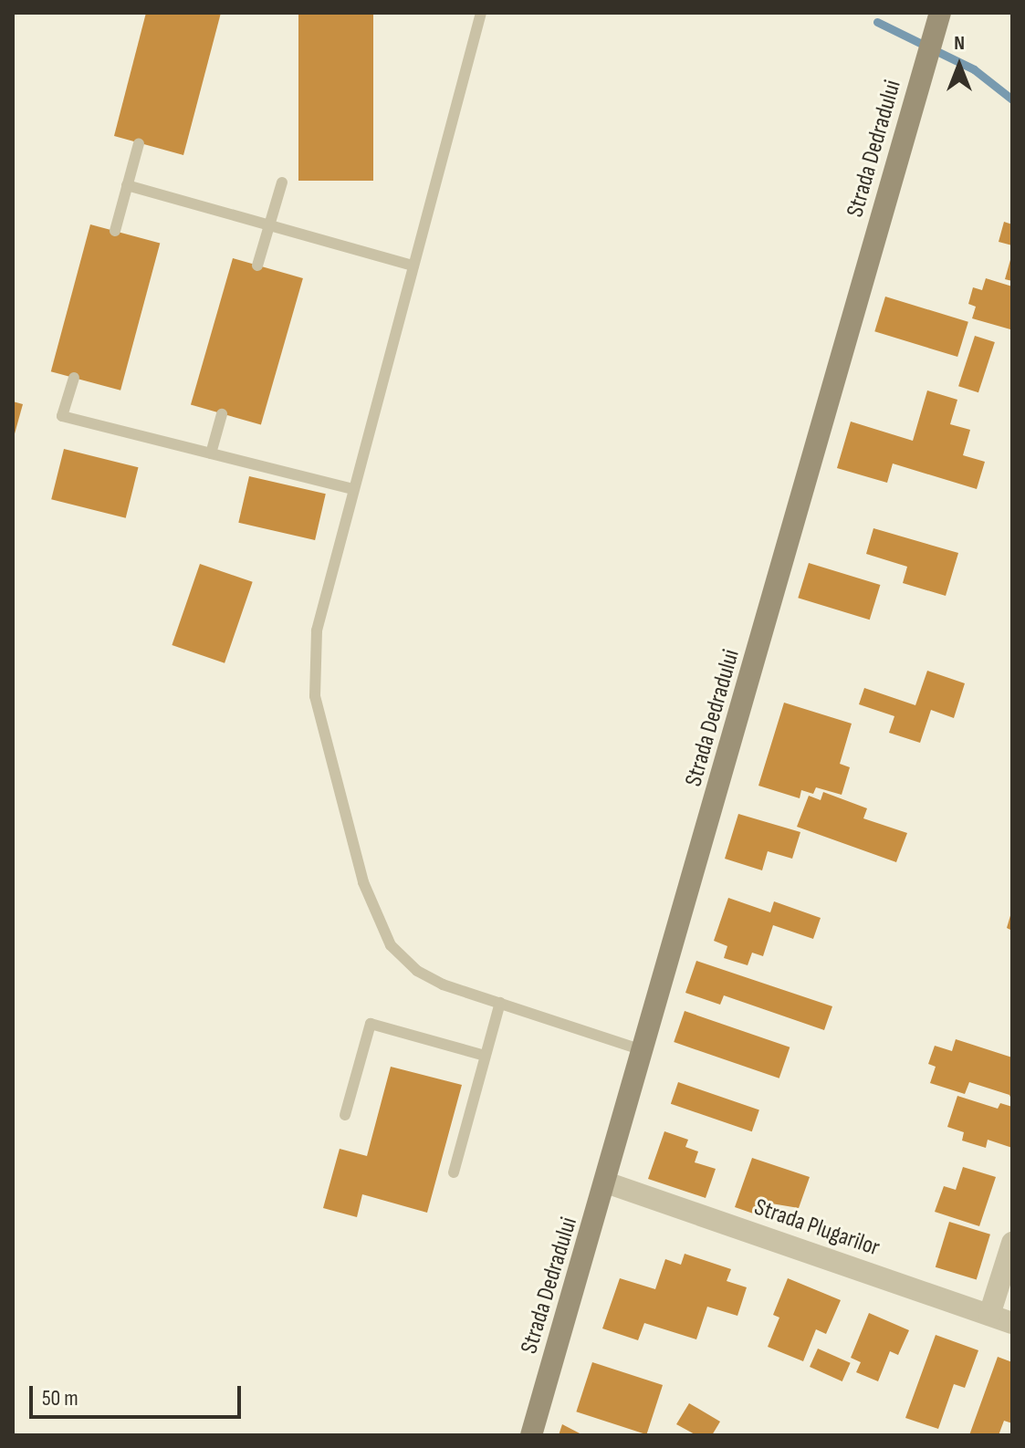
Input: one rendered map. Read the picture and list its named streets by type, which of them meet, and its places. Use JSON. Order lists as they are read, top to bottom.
{
  "streets": {
    "main road": ["Strada Dedradului"],
    "street": ["Strada Plugarilor"]
  },
  "crossings": [
    ["Strada Dedradului", "Strada Plugarilor"]
  ],
  "scale_bar": "50 m",
  "north": "top"
}
